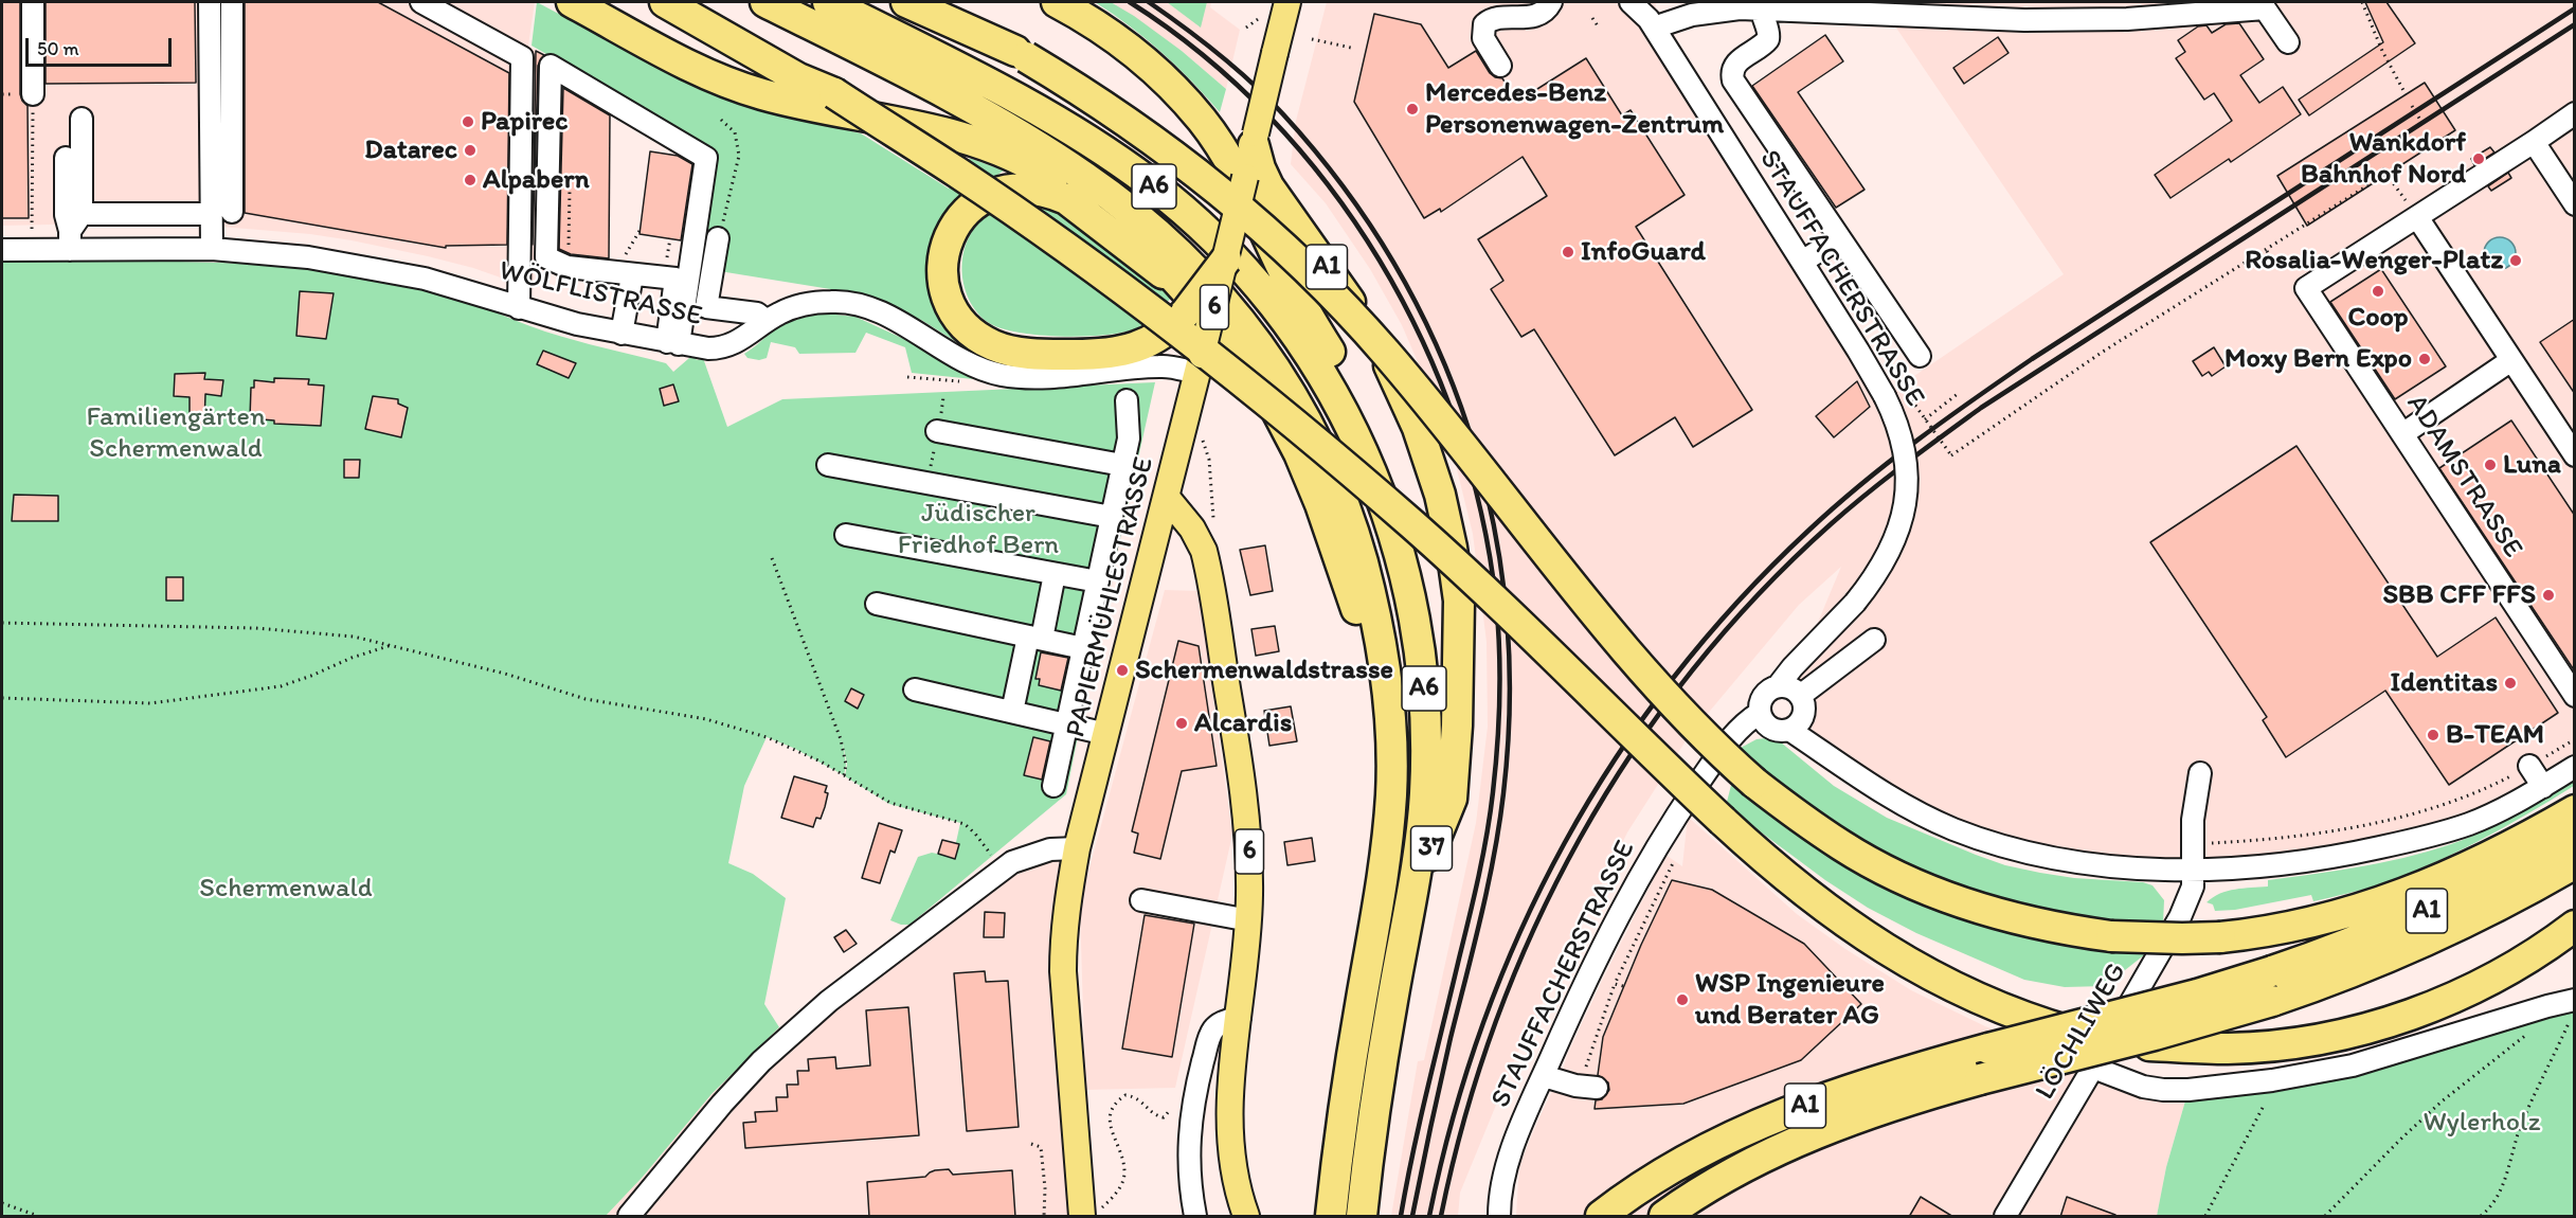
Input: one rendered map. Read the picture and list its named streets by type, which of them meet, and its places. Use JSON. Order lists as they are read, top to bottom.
{
  "streets": {
    "highway": ["A6", "A1", "37"],
    "main road": ["6", "PAPIERMÜHLESTRASSE"],
    "street": [
      "STAUFFACHERSTRASSE",
      "WÖLFLISTRASSE",
      "ADAMSTRASSE",
      "LÖCHLIWEG"
    ]
  },
  "crossings": [
    ["A6", "37"],
    ["A1", "PAPIERMÜHLESTRASSE"],
    ["A1", "37"],
    ["WÖLFLISTRASSE", "PAPIERMÜHLESTRASSE"],
    ["6", "PAPIERMÜHLESTRASSE"]
  ],
  "parks": [
    "Familiengärten Schermenwald",
    "Jüdischer Friedhof Bern",
    "Schermenwald",
    "Wylerholz"
  ],
  "places": [
    "Mercedes-Benz Personenwagen-Zentrum",
    "Papirec",
    "Datarec",
    "Wankdorf Bahnhof Nord",
    "Alpabern",
    "InfoGuard",
    "Rosalia-Wenger-Platz",
    "Coop",
    "Moxy Bern Expo",
    "Luna",
    "SBB CFF FFS",
    "Schermenwaldstrasse",
    "Identitas",
    "Alcardis",
    "B-TEAM",
    "WSP Ingenieure und Berater AG"
  ],
  "scale_bar": "50 m"
}
